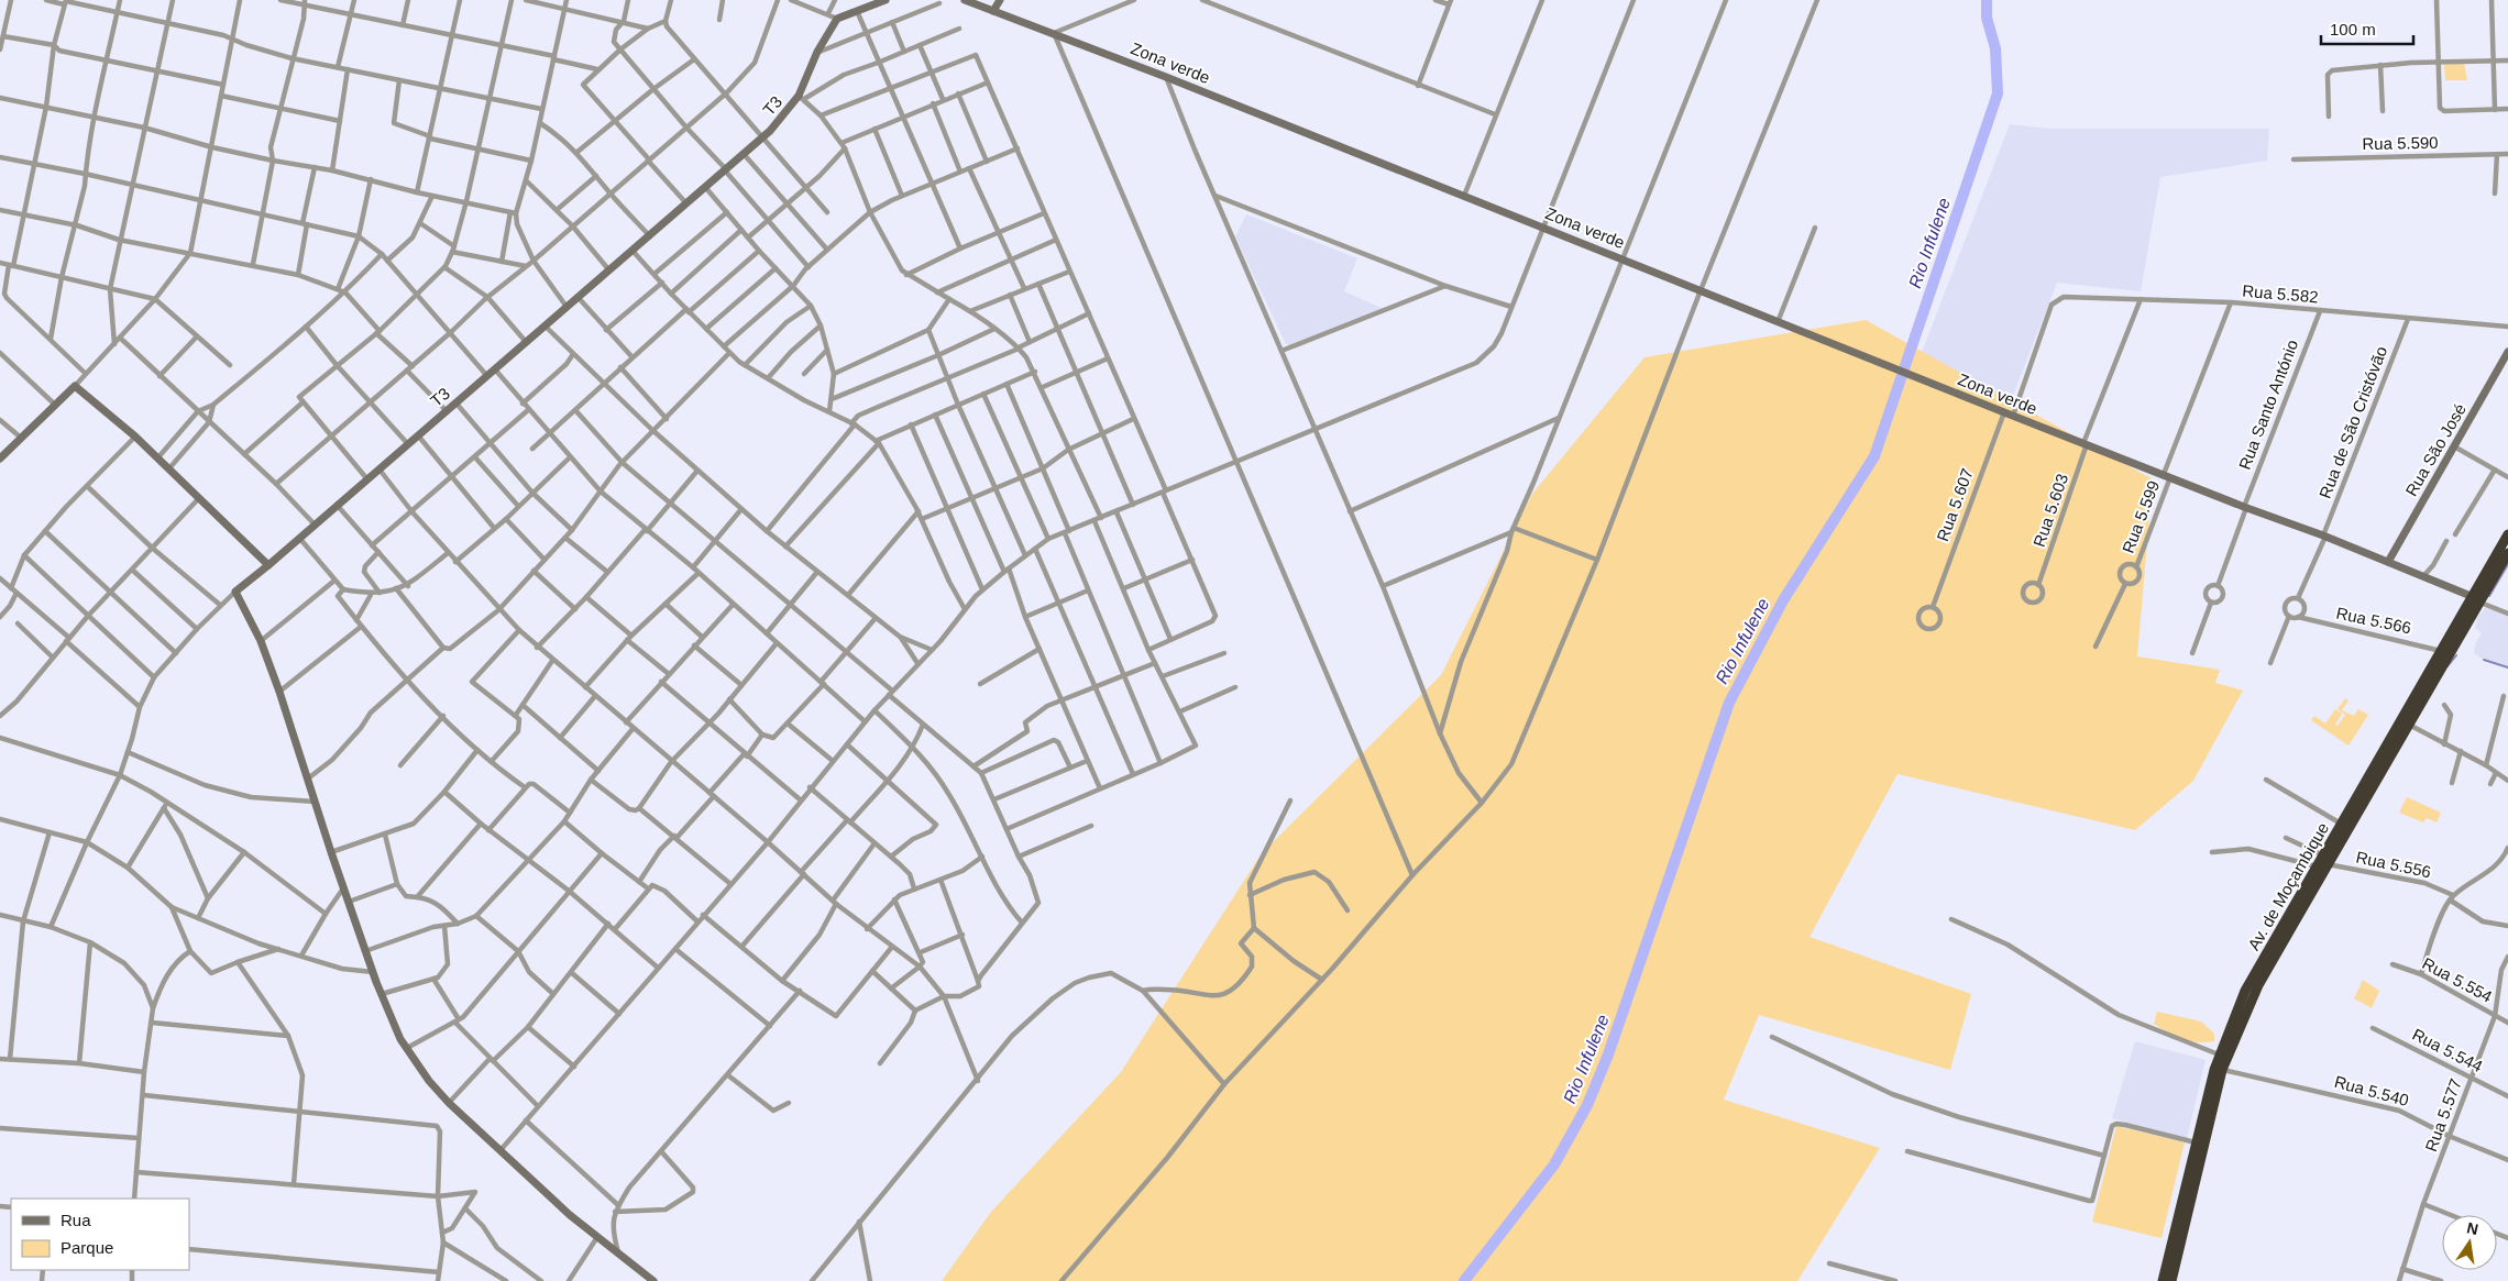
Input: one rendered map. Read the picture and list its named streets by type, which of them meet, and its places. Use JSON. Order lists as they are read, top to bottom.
{
  "streets": {
    "highway": ["Av. de Moçambique"],
    "street": [
      "Zona verde",
      "T3",
      "Rua 5.590",
      "Rua 5.582",
      "Rua Santo António",
      "Rua de São Cristóvão",
      "Rua São José",
      "Rua 5.607",
      "Rua 5.603",
      "Rua 5.599",
      "Rua 5.566",
      "Rua 5.556",
      "Rua 5.554",
      "Rua 5.544",
      "Rua 5.540",
      "Rua 5.577"
    ]
  },
  "crossings": [
    ["Zona verde", "Rua 5.582"],
    ["Zona verde", "Rua Santo António"],
    ["Zona verde", "Rua de São Cristóvão"],
    ["Zona verde", "Rua São José"],
    ["Zona verde", "Rua 5.607"],
    ["Zona verde", "Rua 5.603"],
    ["Zona verde", "Rua 5.599"],
    ["Rua 5.582", "Rua Santo António"],
    ["Rua 5.582", "Rua de São Cristóvão"],
    ["Rua 5.582", "Rua 5.603"],
    ["Rua 5.582", "Rua 5.599"],
    ["Rua de São Cristóvão", "Rua 5.566"],
    ["Rua 5.566", "Av. de Moçambique"],
    ["Rua 5.556", "Av. de Moçambique"],
    ["Av. de Moçambique", "Rua 5.540"],
    ["Rua 5.554", "Rua 5.577"],
    ["Rua 5.544", "Rua 5.577"],
    ["Rua 5.540", "Rua 5.577"]
  ],
  "water": ["Rio Infulene"],
  "legend": ["Rua", "Parque"],
  "scale_bar": "100 m",
  "north": "top"
}
